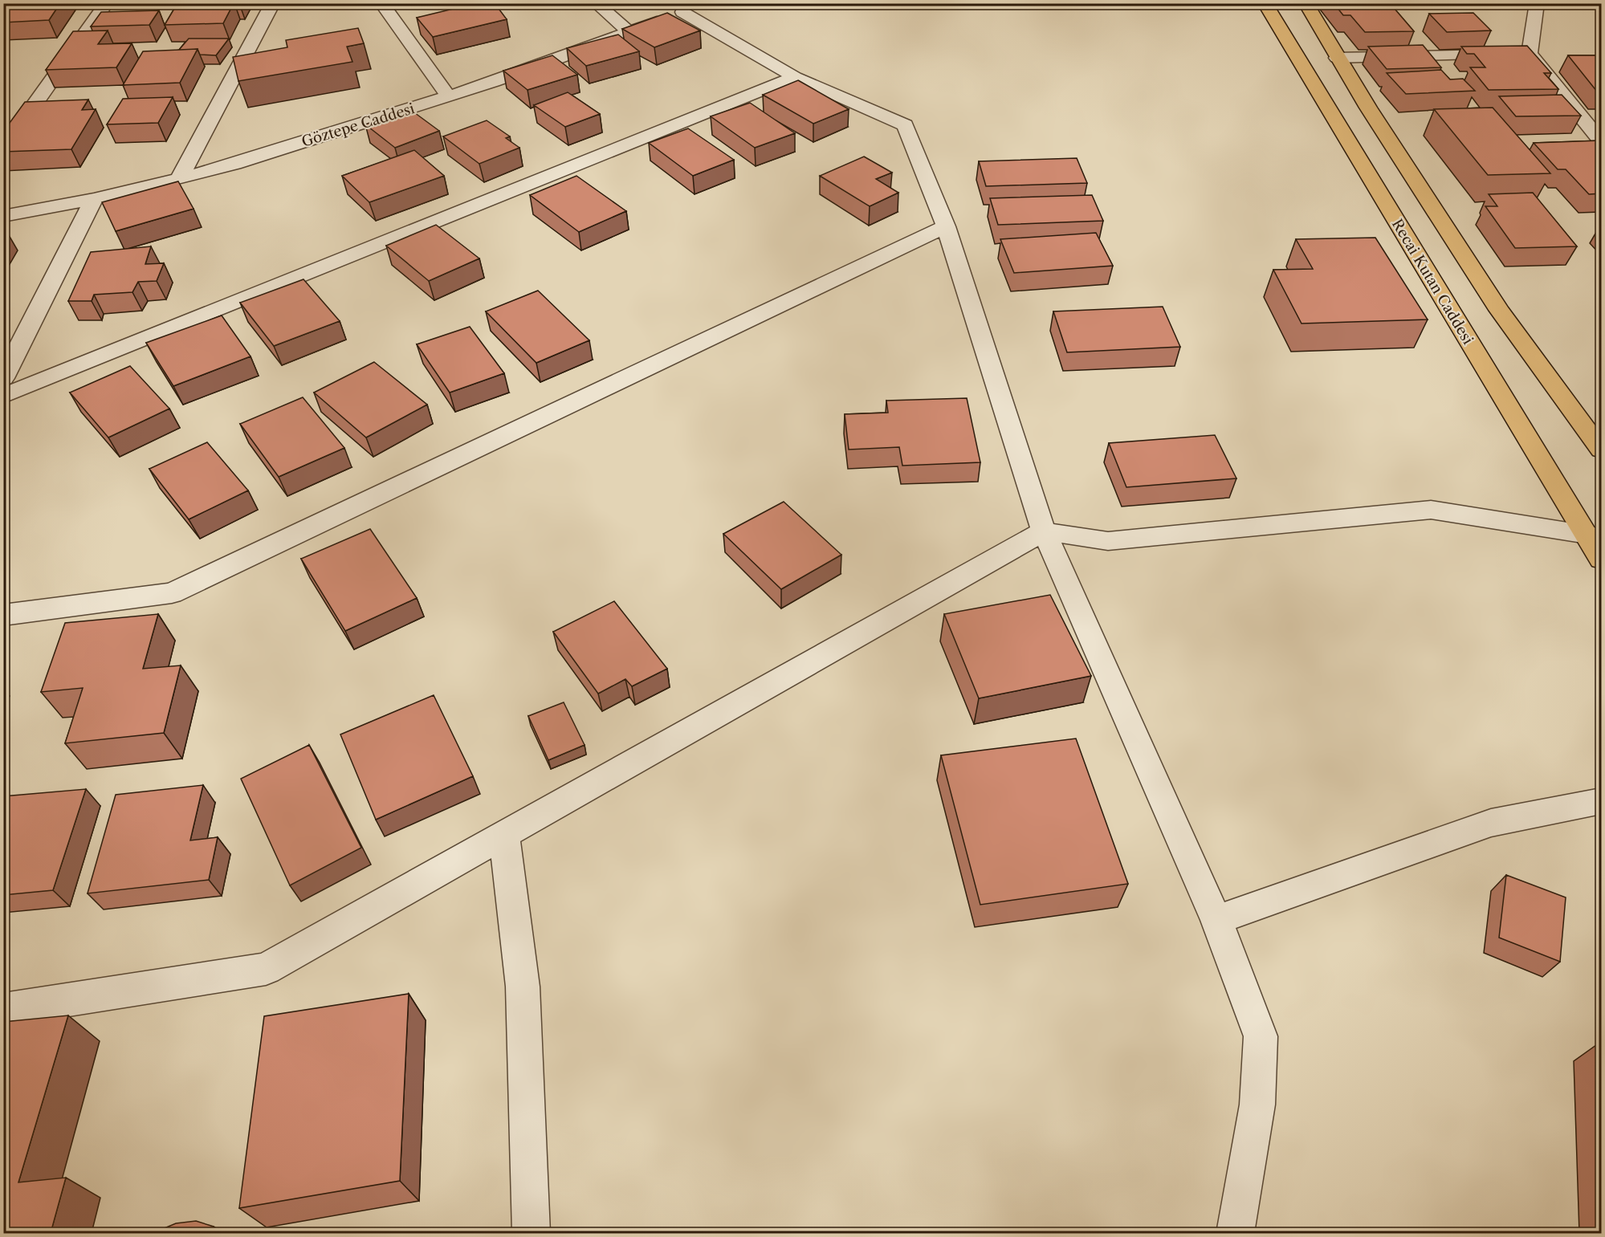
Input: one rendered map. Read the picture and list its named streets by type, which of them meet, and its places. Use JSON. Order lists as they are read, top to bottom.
{
  "streets": {
    "main road": ["Recai Kutan Caddesi"],
    "street": ["Göztepe Caddesi"]
  }
}
